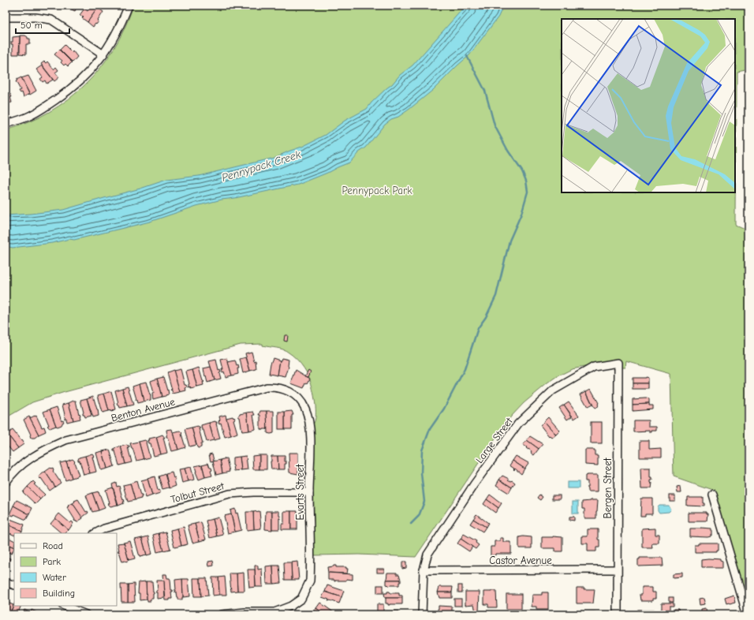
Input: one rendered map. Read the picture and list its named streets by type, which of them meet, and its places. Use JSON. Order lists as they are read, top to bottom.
{
  "streets": {
    "street": [
      "Benton Avenue",
      "Large Street",
      "Bergen Street",
      "Tolbut Street",
      "Evarts Street",
      "Castor Avenue"
    ]
  },
  "crossings": [
    ["Benton Avenue", "Evarts Street"],
    ["Large Street", "Bergen Street"],
    ["Large Street", "Castor Avenue"],
    ["Bergen Street", "Castor Avenue"],
    ["Tolbut Street", "Evarts Street"]
  ],
  "water": ["Pennypack Creek"],
  "parks": ["Pennypack Park"],
  "legend": [
    "Road",
    "Park",
    "Water",
    "Building"
  ],
  "scale_bar": "50 m"
}
